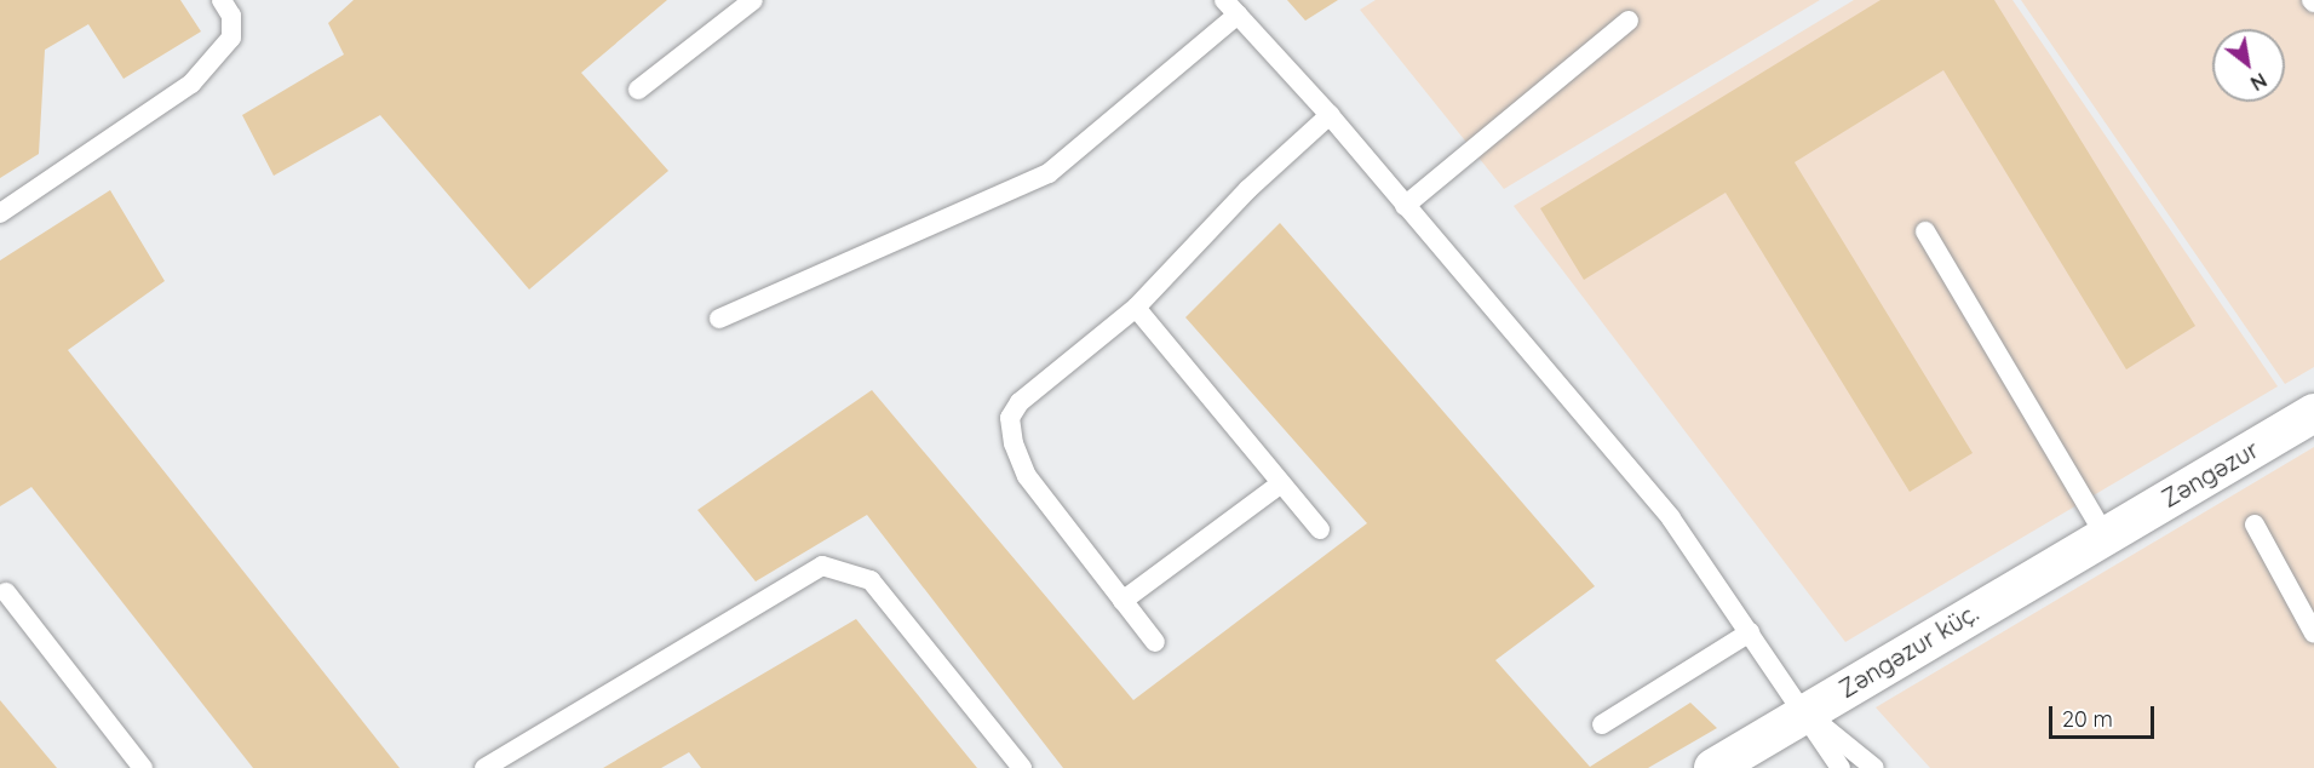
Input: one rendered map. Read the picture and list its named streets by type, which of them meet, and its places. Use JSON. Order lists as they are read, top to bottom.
{
  "streets": {
    "street": ["Zəngəzur", "Zəngəzur küç."]
  },
  "crossings": [
    ["Zəngəzur", "Zəngəzur küç."]
  ],
  "scale_bar": "20 m",
  "north": "bottom right"
}
